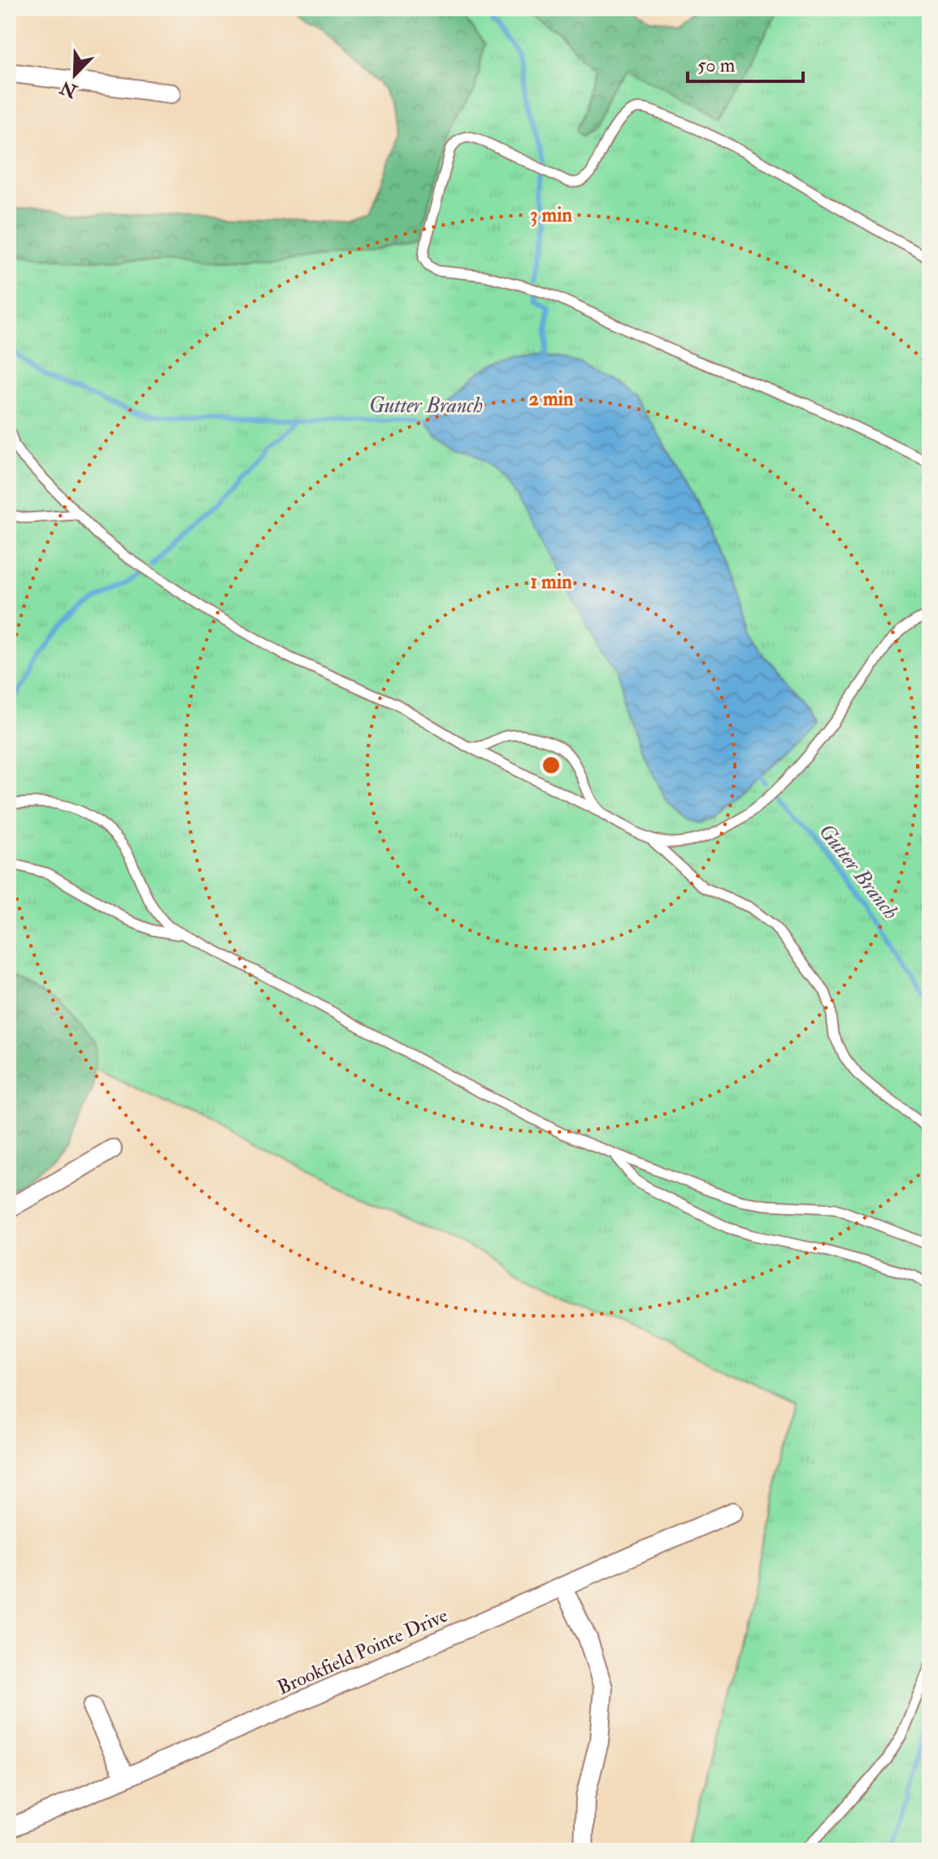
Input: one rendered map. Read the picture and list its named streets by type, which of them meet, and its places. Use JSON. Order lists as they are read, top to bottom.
{
  "streets": {
    "street": ["Brookfield Pointe Drive"]
  },
  "water": ["Gutter Branch"],
  "scale_bar": "50 m",
  "north": "bottom left",
  "rings": ["3 min", "2 min", "1 min"]
}
